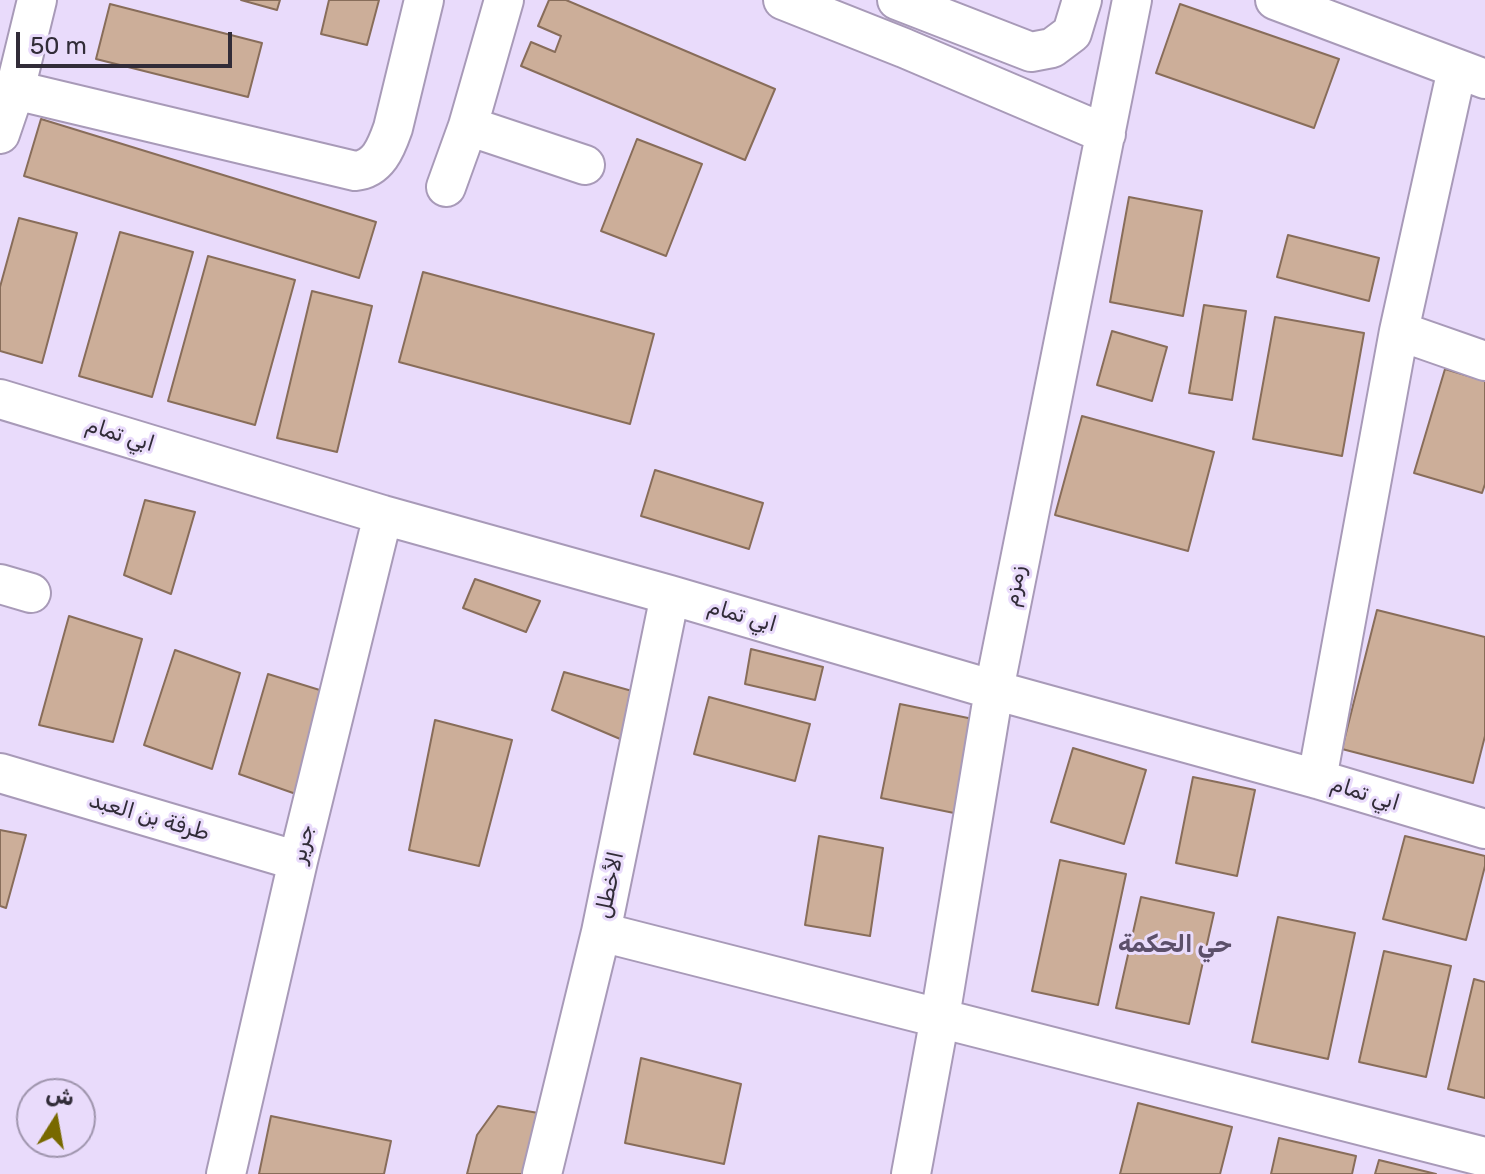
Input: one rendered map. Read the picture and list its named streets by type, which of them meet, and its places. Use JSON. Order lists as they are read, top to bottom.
{
  "streets": {
    "street": [
      "ابي تمام",
      "زمزم",
      "طرفة بن العبد",
      "جرير",
      "الأخطل"
    ]
  },
  "crossings": [
    ["ابي تمام", "زمزم"],
    ["ابي تمام", "جرير"],
    ["ابي تمام", "الأخطل"],
    ["طرفة بن العبد", "جرير"]
  ],
  "districts": ["حي الحكمة"],
  "scale_bar": "50 m",
  "north": "top"
}
